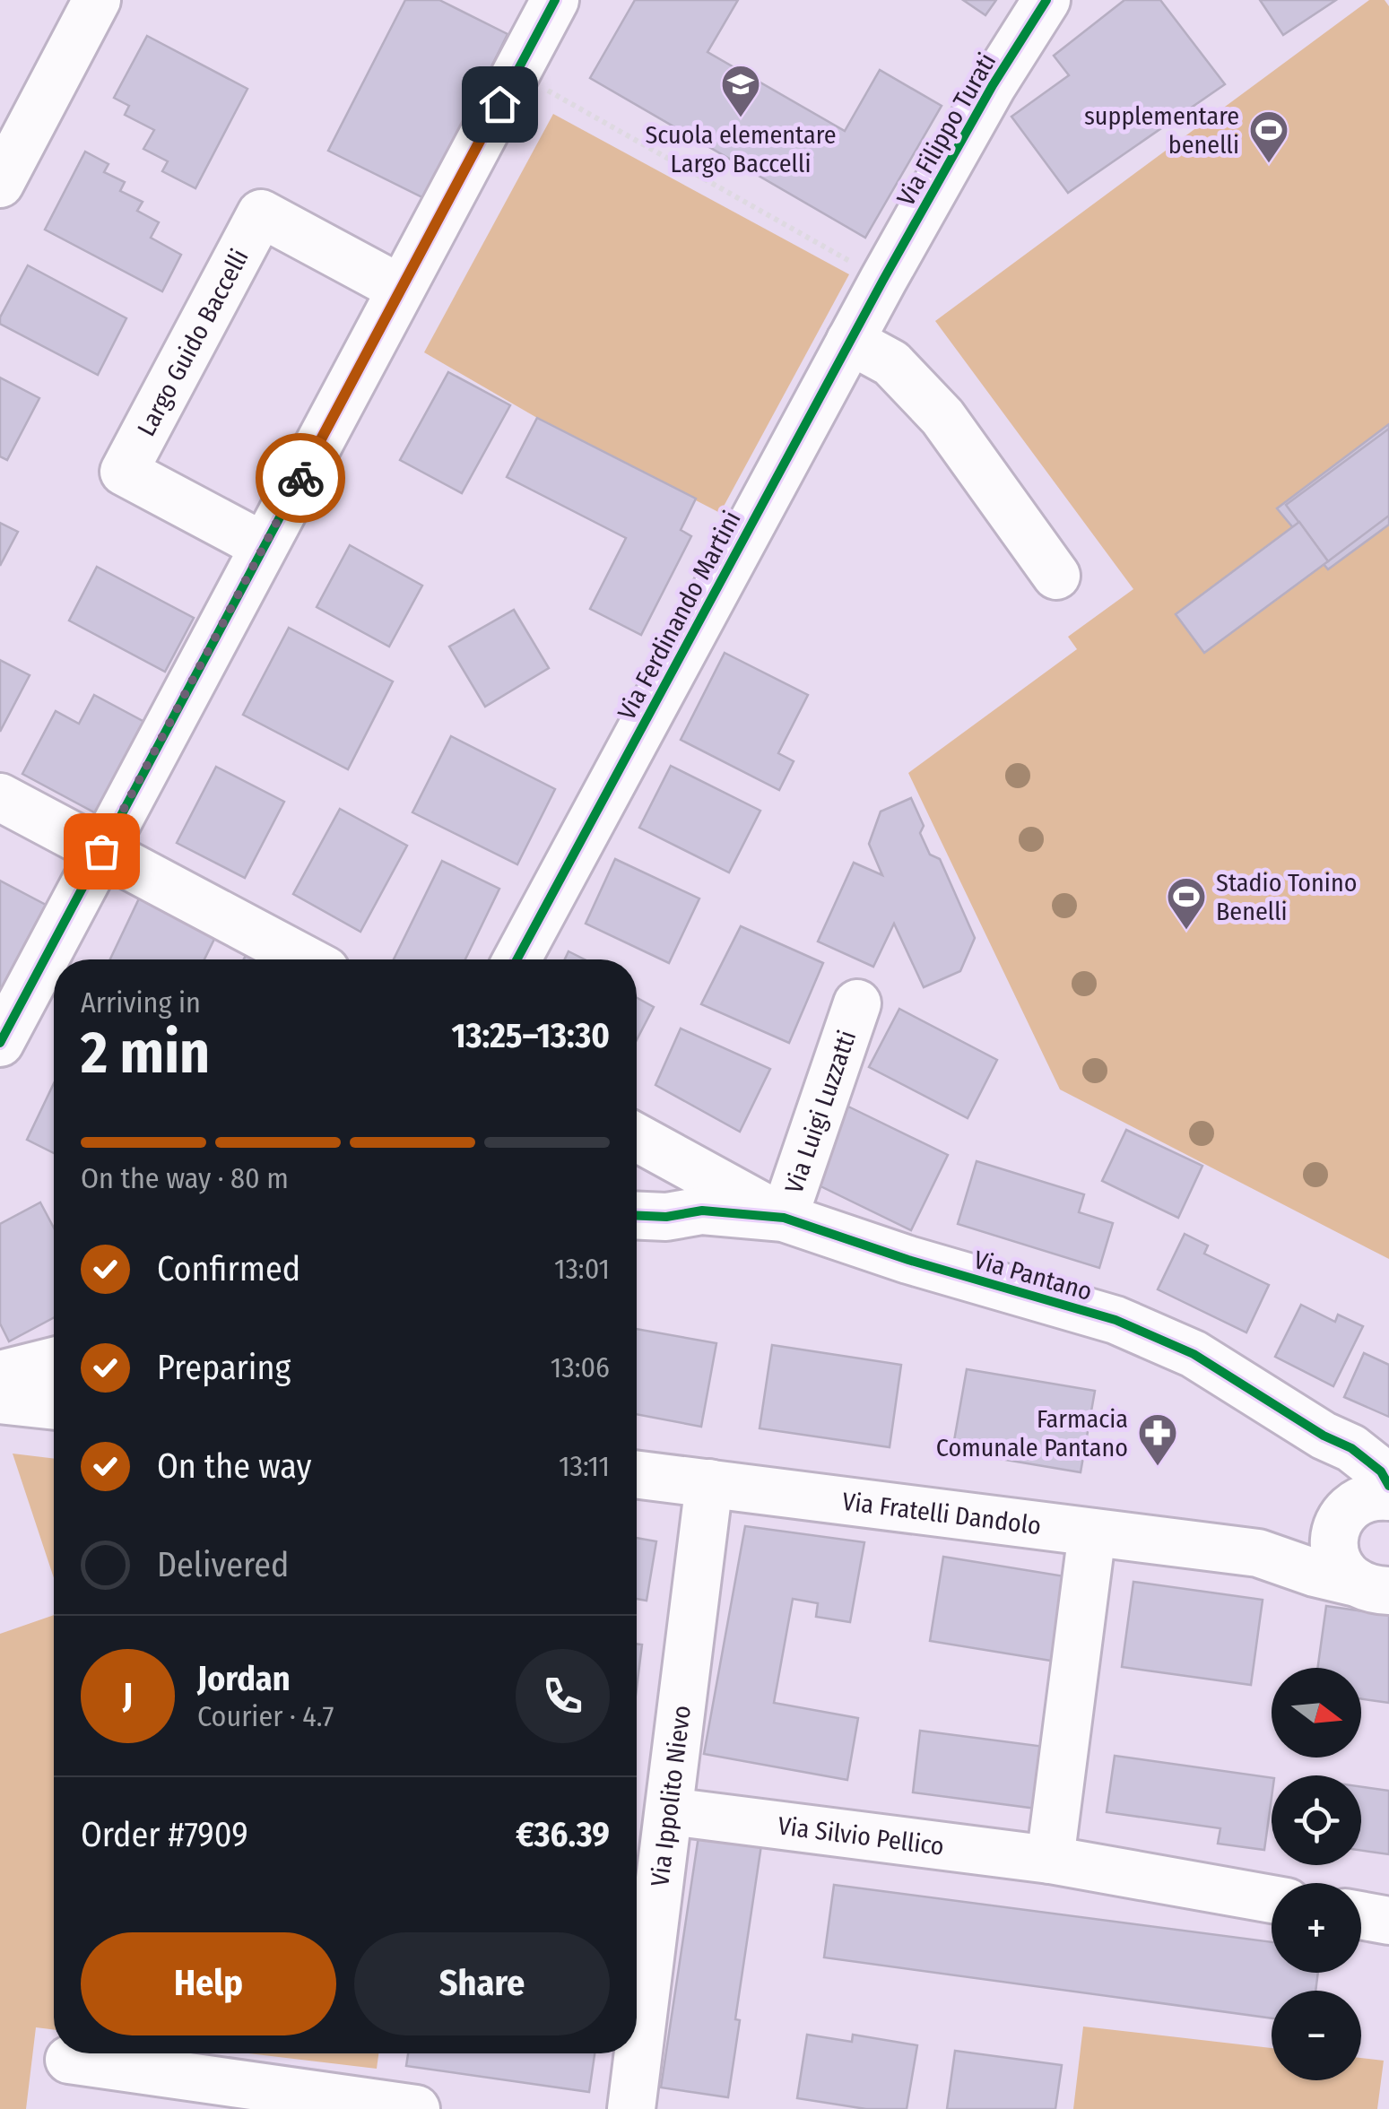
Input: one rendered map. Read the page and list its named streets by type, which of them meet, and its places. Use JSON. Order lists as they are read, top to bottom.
{
  "streets": {
    "street": [
      "Via Filippo Turati",
      "Largo Guido Baccelli",
      "Via Ferdinando Martini",
      "Via Luigi Luzzatti",
      "Via Pantano",
      "Via Fratelli Dandolo",
      "Via Ippolito Nievo",
      "Via Silvio Pellico"
    ]
  },
  "crossings": [
    ["Via Filippo Turati", "Via Ferdinando Martini"],
    ["Via Luigi Luzzatti", "Via Pantano"],
    ["Via Fratelli Dandolo", "Via Ippolito Nievo"],
    ["Via Ippolito Nievo", "Via Silvio Pellico"]
  ],
  "places": {
    "school or university": ["Scuola elementare Largo Baccelli"],
    "sports": ["supplementare benelli", "Stadio Tonino Benelli"],
    "pharmacy": ["Farmacia Comunale Pantano"]
  },
  "north": "right",
  "page": {
    "heading": ["2 min", "Arriving in", "13:25–13:30"],
    "panel": [
      "Jordan",
      "Courier · 4.7",
      "Order #7909",
      "€36.39"
    ],
    "bar": "On the way · 80 m",
    "list": [
      ["Confirmed", "13:01"],
      ["Preparing", "13:06"],
      ["On the way", "13:11"],
      "Delivered"
    ],
    "round": "J",
    "map_buttons": ["+", "−"],
    "buttons": ["Help", "Share"]
  }
}
